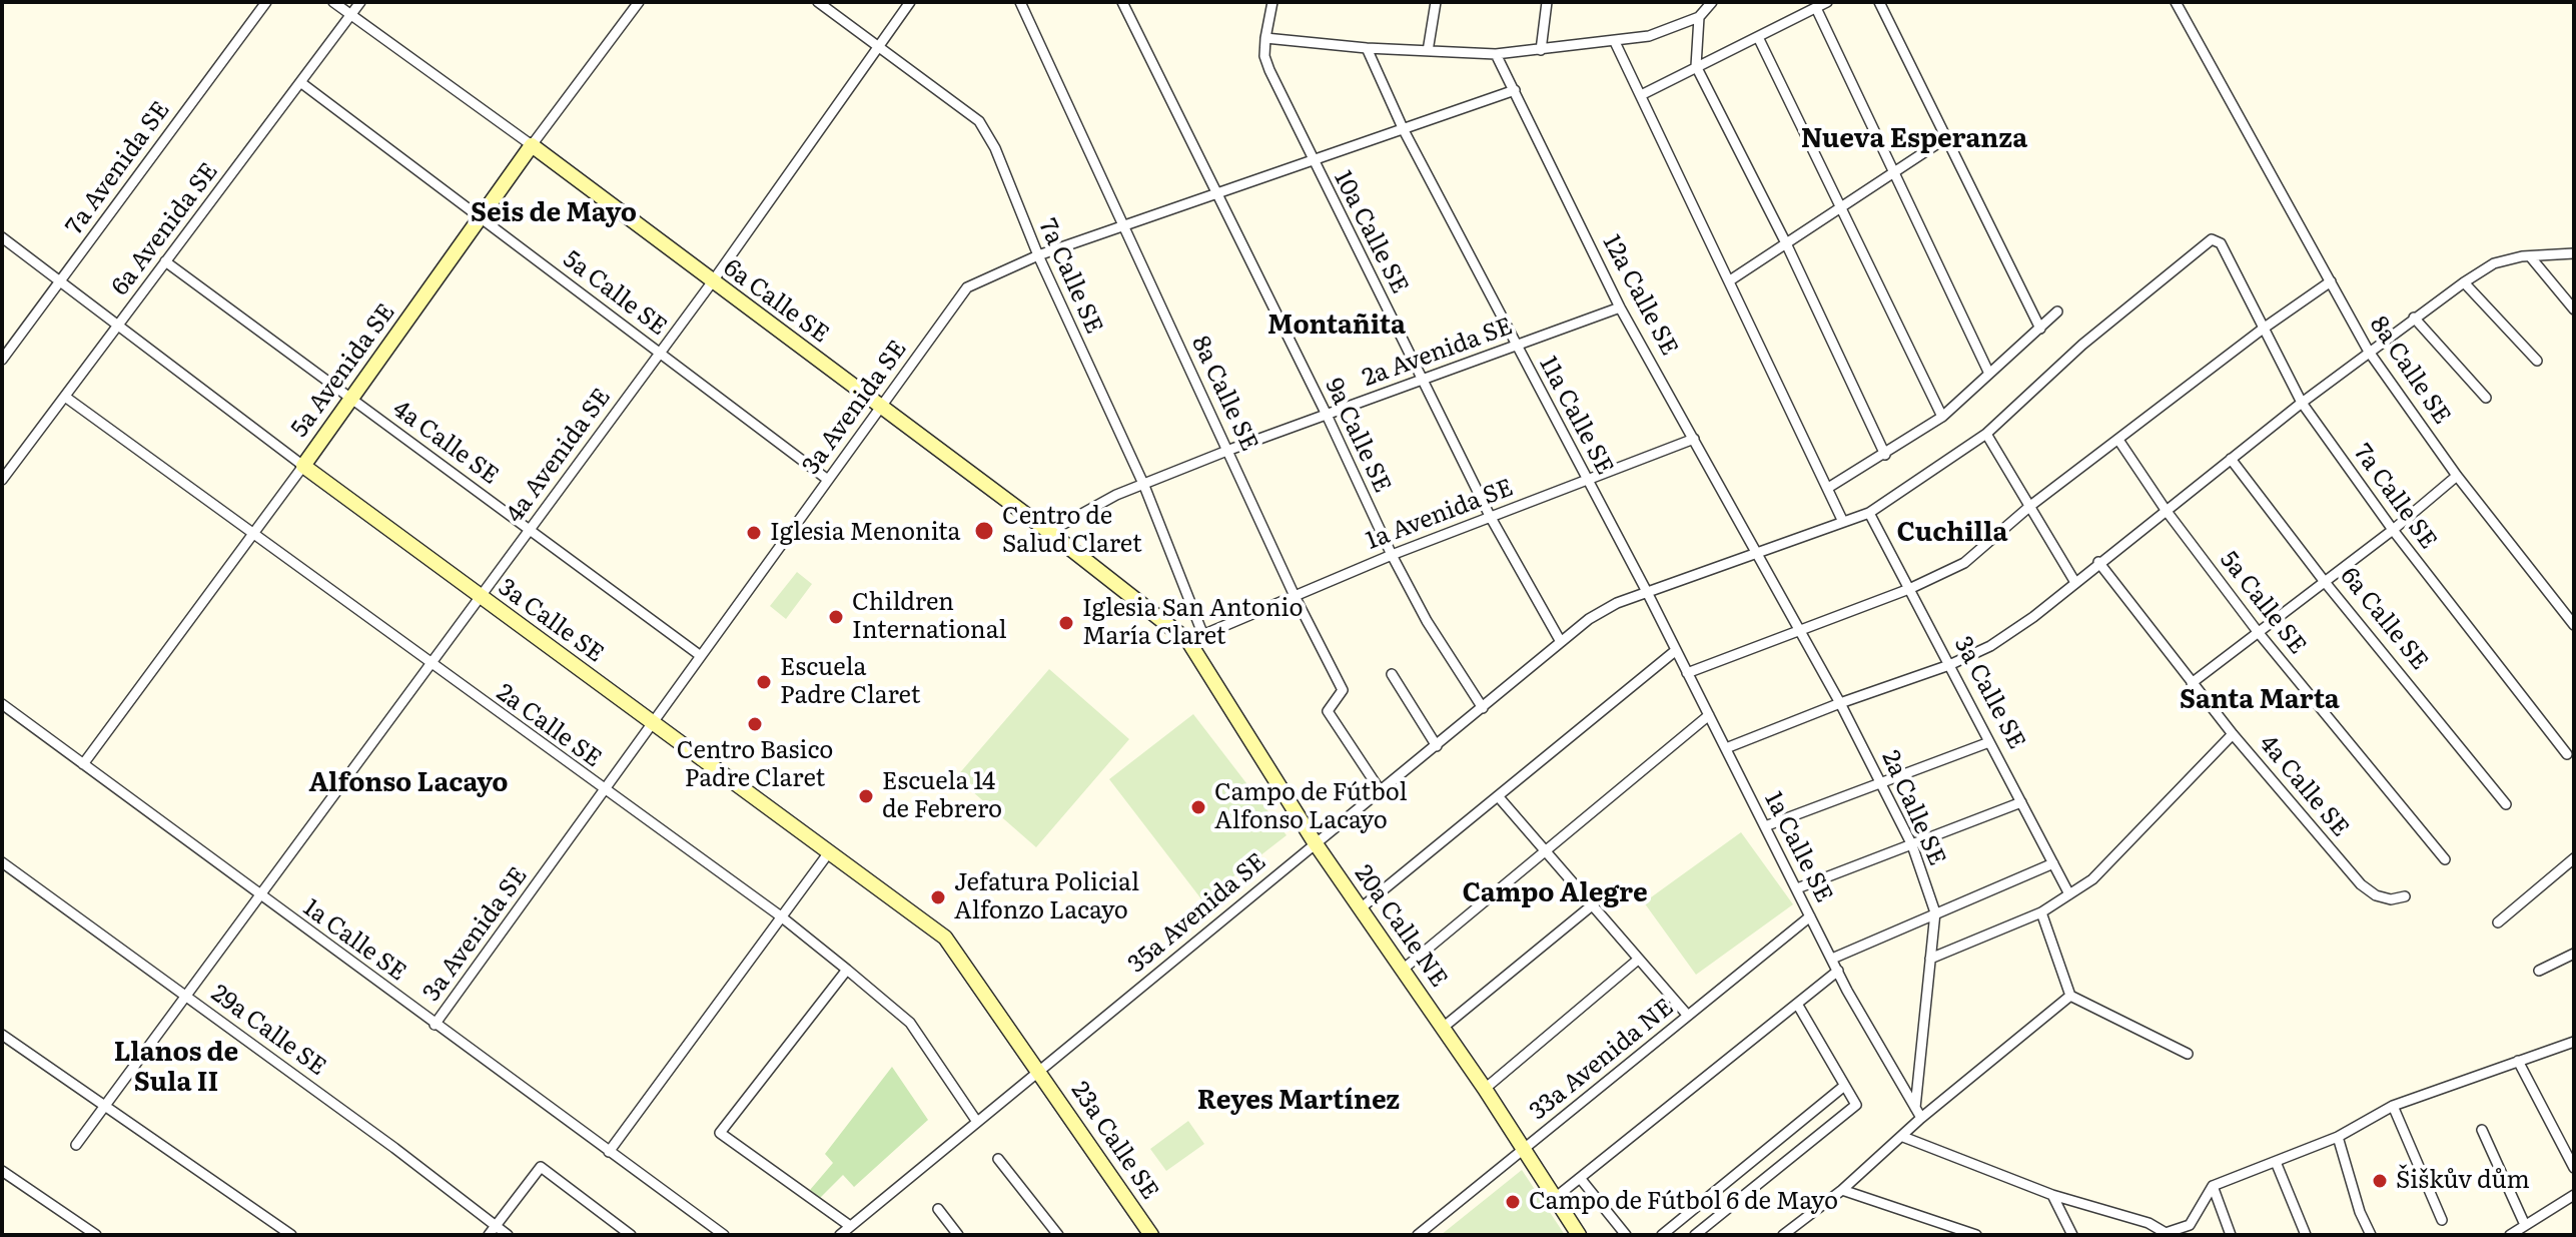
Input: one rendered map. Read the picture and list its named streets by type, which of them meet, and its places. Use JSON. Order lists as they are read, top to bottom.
{
  "streets": {
    "street": [
      "7a Avenida SE",
      "6a Avenida SE",
      "10a Calle SE",
      "7a Calle SE",
      "5a Calle SE",
      "12a Calle SE",
      "6a Calle SE",
      "2a Avenida SE",
      "5a Avenida SE",
      "8a Calle SE",
      "3a Avenida SE",
      "11a Calle SE",
      "9a Calle SE",
      "4a Calle SE",
      "4a Avenida SE",
      "1a Avenida SE",
      "3a Calle SE",
      "2a Calle SE",
      "1a Calle SE",
      "35a Avenida SE",
      "20a Calle NE",
      "29a Calle SE",
      "33a Avenida NE",
      "23a Calle SE"
    ]
  },
  "crossings": [
    ["7a Avenida SE", "3a Calle SE"],
    ["6a Avenida SE", "5a Calle SE"],
    ["6a Avenida SE", "6a Calle SE"],
    ["6a Avenida SE", "4a Calle SE"],
    ["6a Avenida SE", "3a Calle SE"],
    ["6a Avenida SE", "2a Calle SE"],
    ["10a Calle SE", "2a Avenida SE"],
    ["10a Calle SE", "3a Avenida SE"],
    ["10a Calle SE", "1a Avenida SE"],
    ["10a Calle SE", "35a Avenida SE"],
    ["7a Calle SE", "2a Avenida SE"],
    ["7a Calle SE", "3a Avenida SE"],
    ["7a Calle SE", "4a Avenida SE"],
    ["7a Calle SE", "1a Avenida SE"],
    ["7a Calle SE", "35a Avenida SE"],
    ["5a Calle SE", "5a Avenida SE"],
    ["5a Calle SE", "3a Avenida SE"],
    ["5a Calle SE", "4a Avenida SE"],
    ["12a Calle SE", "2a Avenida SE"],
    ["12a Calle SE", "3a Avenida SE"],
    ["12a Calle SE", "1a Avenida SE"],
    ["12a Calle SE", "2a Calle SE"],
    ["12a Calle SE", "35a Avenida SE"],
    ["6a Calle SE", "2a Avenida SE"],
    ["6a Calle SE", "5a Avenida SE"],
    ["6a Calle SE", "3a Avenida SE"],
    ["6a Calle SE", "4a Avenida SE"],
    ["6a Calle SE", "1a Avenida SE"],
    ["6a Calle SE", "20a Calle NE"],
    ["2a Avenida SE", "8a Calle SE"],
    ["2a Avenida SE", "11a Calle SE"],
    ["2a Avenida SE", "9a Calle SE"],
    ["5a Avenida SE", "4a Calle SE"],
    ["5a Avenida SE", "3a Calle SE"],
    ["5a Avenida SE", "2a Calle SE"],
    ["5a Avenida SE", "1a Calle SE"],
    ["8a Calle SE", "3a Avenida SE"],
    ["8a Calle SE", "1a Avenida SE"],
    ["8a Calle SE", "35a Avenida SE"],
    ["3a Avenida SE", "11a Calle SE"],
    ["3a Avenida SE", "9a Calle SE"],
    ["3a Avenida SE", "4a Calle SE"],
    ["3a Avenida SE", "3a Calle SE"],
    ["3a Avenida SE", "2a Calle SE"],
    ["3a Avenida SE", "1a Calle SE"],
    ["11a Calle SE", "1a Avenida SE"],
    ["11a Calle SE", "1a Calle SE"],
    ["11a Calle SE", "35a Avenida SE"],
    ["9a Calle SE", "1a Avenida SE"],
    ["9a Calle SE", "35a Avenida SE"],
    ["4a Calle SE", "4a Avenida SE"],
    ["4a Avenida SE", "3a Calle SE"],
    ["4a Avenida SE", "2a Calle SE"],
    ["4a Avenida SE", "1a Calle SE"],
    ["4a Avenida SE", "29a Calle SE"],
    ["1a Avenida SE", "20a Calle NE"],
    ["3a Calle SE", "35a Avenida SE"],
    ["3a Calle SE", "23a Calle SE"],
    ["2a Calle SE", "1a Calle SE"],
    ["2a Calle SE", "35a Avenida SE"],
    ["1a Calle SE", "35a Avenida SE"],
    ["1a Calle SE", "33a Avenida NE"],
    ["35a Avenida SE", "20a Calle NE"],
    ["35a Avenida SE", "23a Calle SE"],
    ["20a Calle NE", "33a Avenida NE"]
  ],
  "districts": [
    "Nueva Esperanza",
    "Seis de Mayo",
    "Montañita",
    "Cuchilla",
    "Santa Marta",
    "Alfonso Lacayo",
    "Campo Alegre",
    "Llanos de Sula II",
    "Reyes Martínez"
  ],
  "places": [
    "Centro de Salud Claret",
    "Iglesia Menonita",
    "Children International",
    "Iglesia San Antonio María Claret",
    "Escuela Padre Claret",
    "Centro Basico Padre Claret",
    "Escuela 14 de Febrero",
    "Campo de Fútbol Alfonso Lacayo",
    "Jefatura Policial Alfonzo Lacayo",
    "Šiškův dům",
    "Campo de Fútbol 6 de Mayo"
  ]
}
